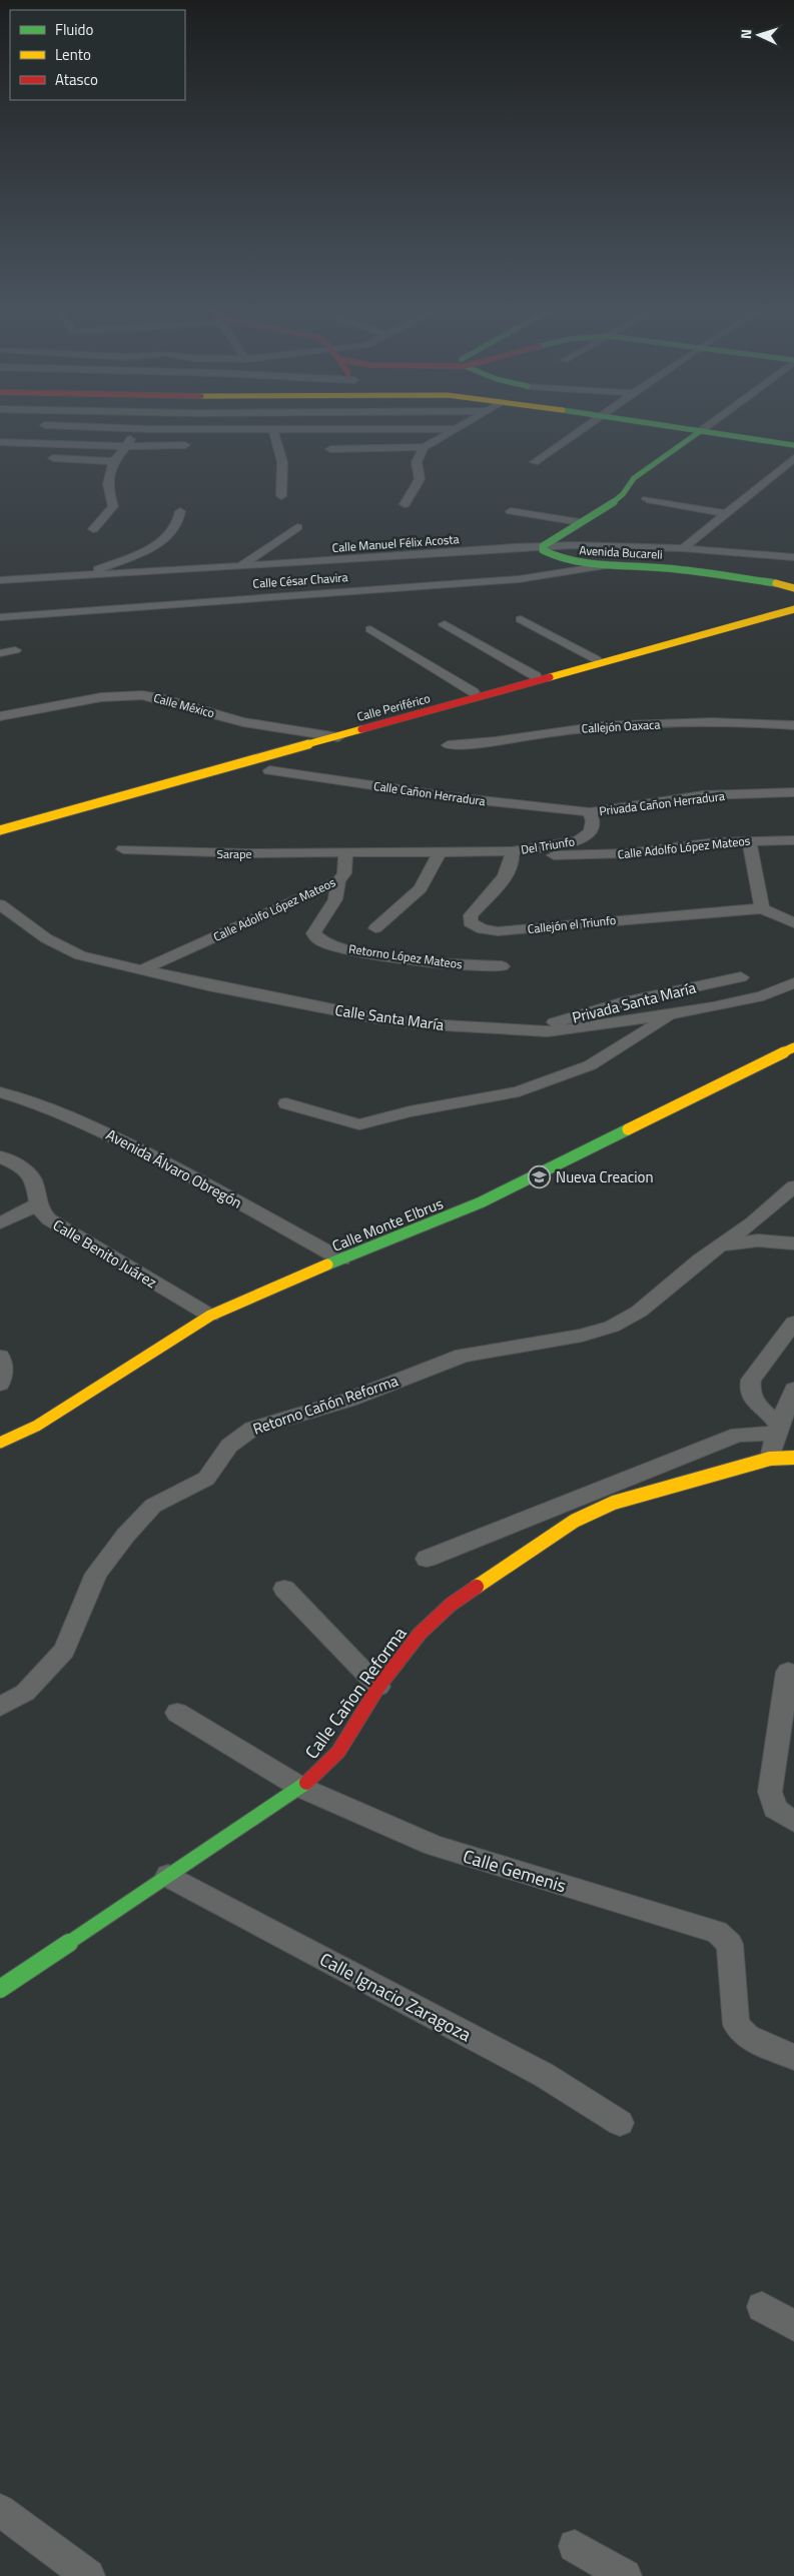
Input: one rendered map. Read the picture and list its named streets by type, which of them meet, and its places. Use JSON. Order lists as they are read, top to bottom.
{
  "streets": {
    "main road": [
      "Avenida Bucareli",
      "Calle Periférico",
      "Calle Monte Elbrus",
      "Calle Cañon Reforma"
    ],
    "street": [
      "Calle Manuel Félix Acosta",
      "Calle César Chavira",
      "Calle México",
      "Callejón Oaxaca",
      "Calle Cañon Herradura",
      "Privada Cañon Herradura",
      "Del Triunfo",
      "Calle Adolfo López Mateos",
      "Sarape",
      "Callejón el Triunfo",
      "Retorno López Mateos",
      "Privada Santa María",
      "Calle Santa María",
      "Avenida Álvaro Obregón",
      "Calle Benito Juárez",
      "Retorno Cañón Reforma",
      "Calle Gemenis",
      "Calle Ignacio Zaragoza"
    ]
  },
  "crossings": [
    ["Calle Manuel Félix Acosta", "Avenida Bucareli"],
    ["Avenida Bucareli", "Calle César Chavira"],
    ["Calle México", "Calle Periférico"],
    ["Calle Cañon Herradura", "Privada Cañon Herradura"],
    ["Calle Cañon Herradura", "Del Triunfo"],
    ["Privada Cañon Herradura", "Del Triunfo"],
    ["Del Triunfo", "Calle Adolfo López Mateos"],
    ["Del Triunfo", "Callejón el Triunfo"],
    ["Calle Adolfo López Mateos", "Sarape"],
    ["Calle Adolfo López Mateos", "Callejón el Triunfo"],
    ["Calle Adolfo López Mateos", "Retorno López Mateos"],
    ["Calle Adolfo López Mateos", "Calle Santa María"],
    ["Privada Santa María", "Calle Santa María"],
    ["Avenida Álvaro Obregón", "Calle Monte Elbrus"],
    ["Calle Monte Elbrus", "Calle Benito Juárez"],
    ["Calle Cañon Reforma", "Calle Gemenis"],
    ["Calle Cañon Reforma", "Calle Ignacio Zaragoza"]
  ],
  "places": {
    "school or university": ["Nueva Creacion"]
  },
  "legend": ["Fluido", "Lento", "Atasco"],
  "north": "left"
}
